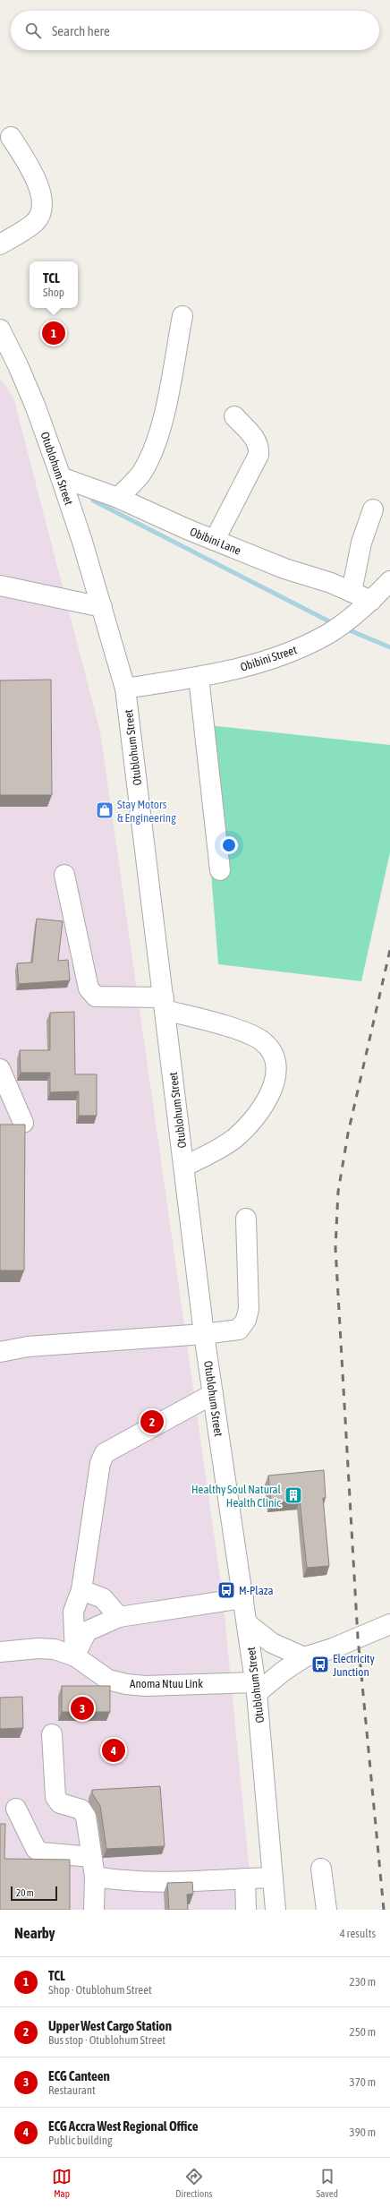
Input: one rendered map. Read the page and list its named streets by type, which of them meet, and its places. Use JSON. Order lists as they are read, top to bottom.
{
  "streets": {
    "street": [
      "Otublohum Street",
      "Obibini Lane",
      "Obibini Street",
      "Anoma Ntuu Link"
    ]
  },
  "crossings": [
    ["Otublohum Street", "Obibini Lane"],
    ["Otublohum Street", "Obibini Street"],
    ["Otublohum Street", "Anoma Ntuu Link"],
    ["Obibini Lane", "Obibini Street"]
  ],
  "places": {
    "shop": ["Stay Motors & Engineering"],
    "building": ["Healthy Soul Natural Health Clinic"],
    "bus stop": ["M-Plaza", "Electricity Junction"]
  },
  "scale_bar": "20 m",
  "page": {
    "search": "Search here",
    "popup": ["TCL", "Shop"],
    "pins": [
      "1",
      "2",
      "3",
      "4"
    ],
    "scale": "20 m",
    "heading": ["Nearby", "4 results"],
    "list": [
      {
        "mark": "1",
        "name": "TCL",
        "note": "Shop · Otublohum Street",
        "value": "230 m"
      },
      {
        "mark": "2",
        "name": "Upper West Cargo Station",
        "note": "Bus stop · Otublohum Street",
        "value": "250 m"
      },
      {
        "mark": "3",
        "name": "ECG Canteen",
        "note": "Restaurant",
        "value": "370 m"
      },
      {
        "mark": "4",
        "name": "ECG Accra West Regional Office",
        "note": "Public building",
        "value": "390 m"
      }
    ],
    "nav": ["Map", "Directions", "Saved"]
  }
}
